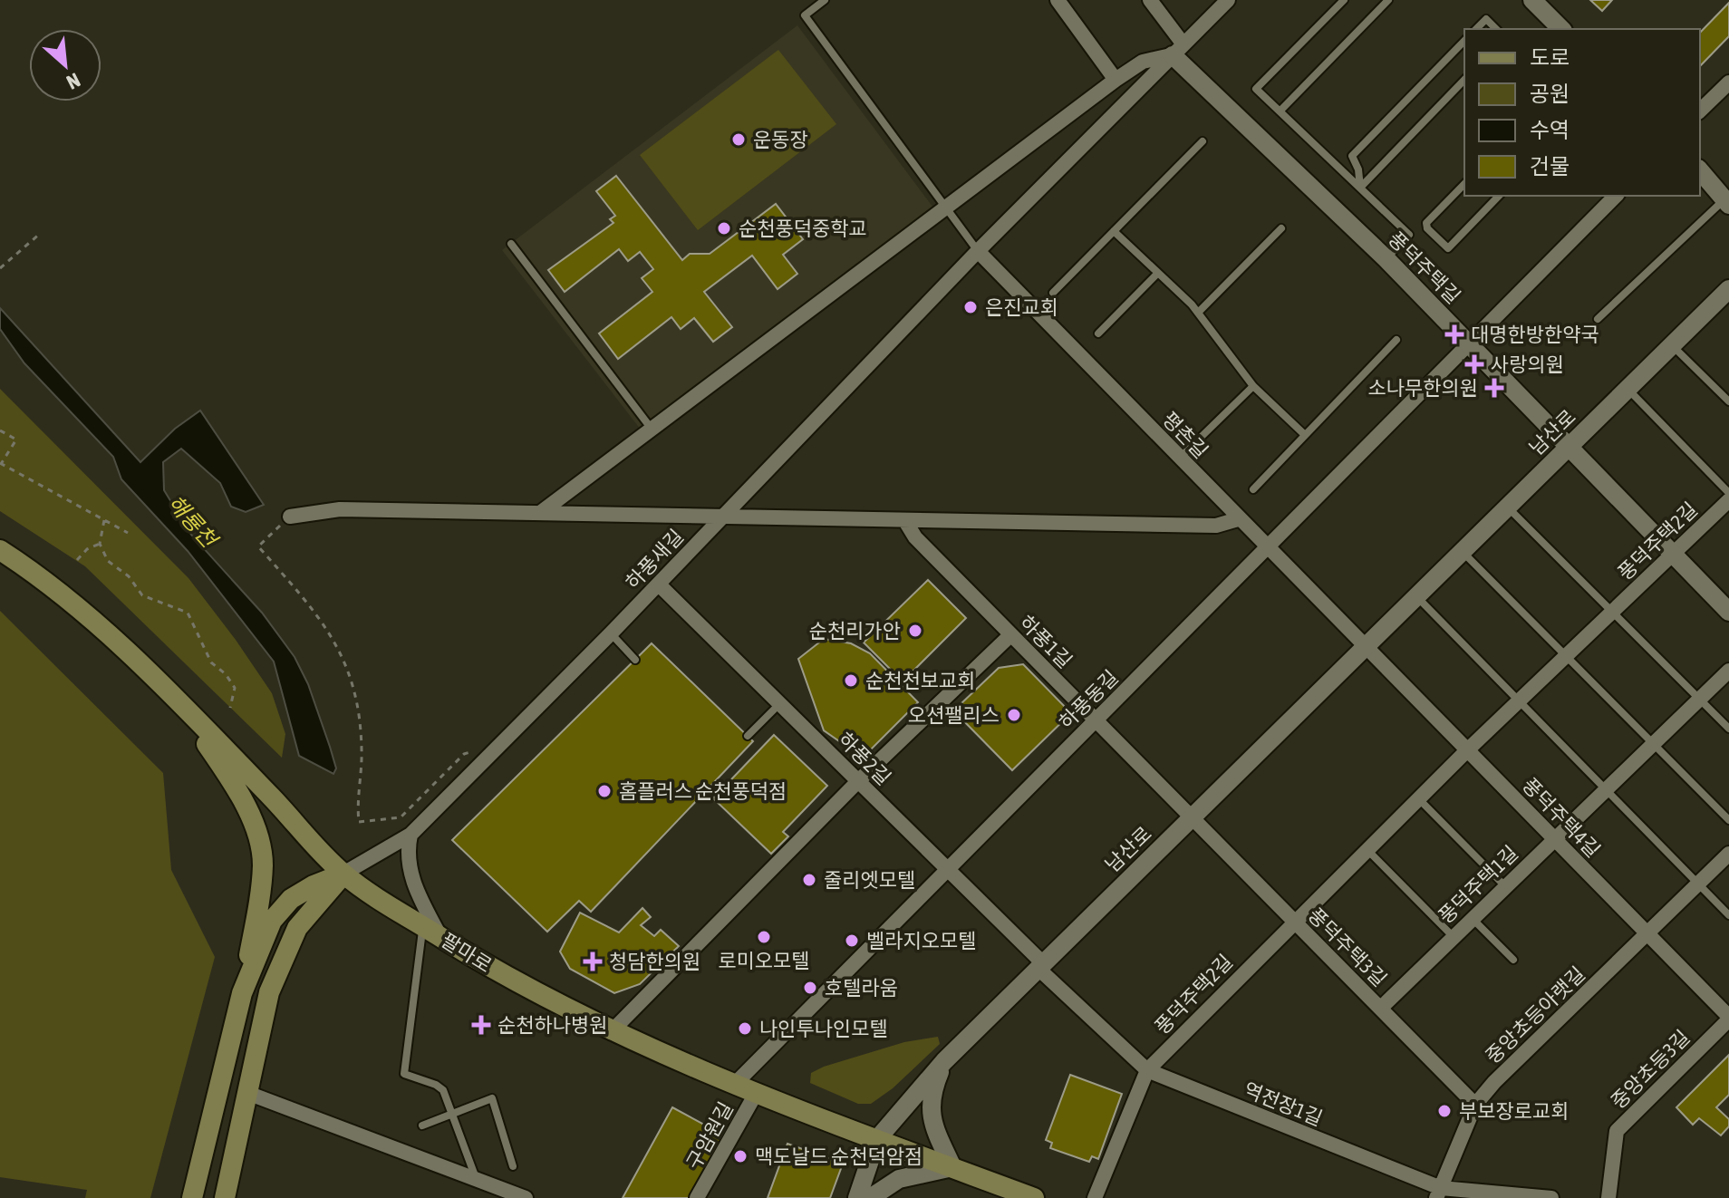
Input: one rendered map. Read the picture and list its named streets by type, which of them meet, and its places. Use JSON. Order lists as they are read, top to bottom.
{
  "streets": {
    "main road": ["팔마로"],
    "street": [
      "풍덕주택길",
      "남산로",
      "평촌길",
      "풍덕주택2길",
      "하풍새길",
      "하풍1길",
      "하풍동길",
      "하풍2길",
      "풍덕주택4길",
      "풍덕주택1길",
      "풍덕주택3길",
      "중앙초등아랫길",
      "중앙초등3길",
      "역전장1길",
      "구암원길"
    ]
  },
  "crossings": [
    ["풍덕주택길", "남산로"],
    ["풍덕주택길", "풍덕주택2길"],
    ["풍덕주택길", "하풍새길"],
    ["풍덕주택길", "하풍동길"],
    ["남산로", "평촌길"],
    ["남산로", "하풍1길"],
    ["남산로", "하풍2길"],
    ["남산로", "풍덕주택4길"],
    ["남산로", "풍덕주택3길"],
    ["남산로", "팔마로"],
    ["남산로", "역전장1길"],
    ["평촌길", "하풍새길"],
    ["평촌길", "하풍동길"],
    ["평촌길", "풍덕주택4길"],
    ["풍덕주택2길", "풍덕주택4길"],
    ["풍덕주택2길", "풍덕주택3길"],
    ["풍덕주택2길", "역전장1길"],
    ["하풍새길", "하풍2길"],
    ["하풍새길", "팔마로"],
    ["하풍1길", "하풍동길"],
    ["하풍1길", "풍덕주택3길"],
    ["하풍동길", "하풍2길"],
    ["하풍동길", "팔마로"],
    ["하풍2길", "역전장1길"],
    ["풍덕주택4길", "풍덕주택1길"],
    ["풍덕주택4길", "중앙초등아랫길"],
    ["풍덕주택4길", "중앙초등3길"],
    ["풍덕주택1길", "풍덕주택3길"],
    ["풍덕주택3길", "중앙초등아랫길"],
    ["팔마로", "구암원길"],
    ["중앙초등아랫길", "역전장1길"]
  ],
  "water": ["해룡천"],
  "places": {
    "other": [
      "운동장",
      "순천풍덕중학교",
      "은진교회",
      "순천리가안",
      "순천천보교회",
      "오션팰리스",
      "홈플러스 순천풍덕점",
      "줄리엣모텔",
      "로미오모텔",
      "벨라지오모텔",
      "호텔라움",
      "나인투나인모텔",
      "부보장로교회",
      "맥도날드 순천덕암점"
    ],
    "health": [
      "대명한방한약국",
      "사랑의원",
      "소나무한의원",
      "청담한의원",
      "순천하나병원"
    ]
  },
  "legend": [
    "도로",
    "공원",
    "수역",
    "건물"
  ],
  "north": "bottom right"
}
